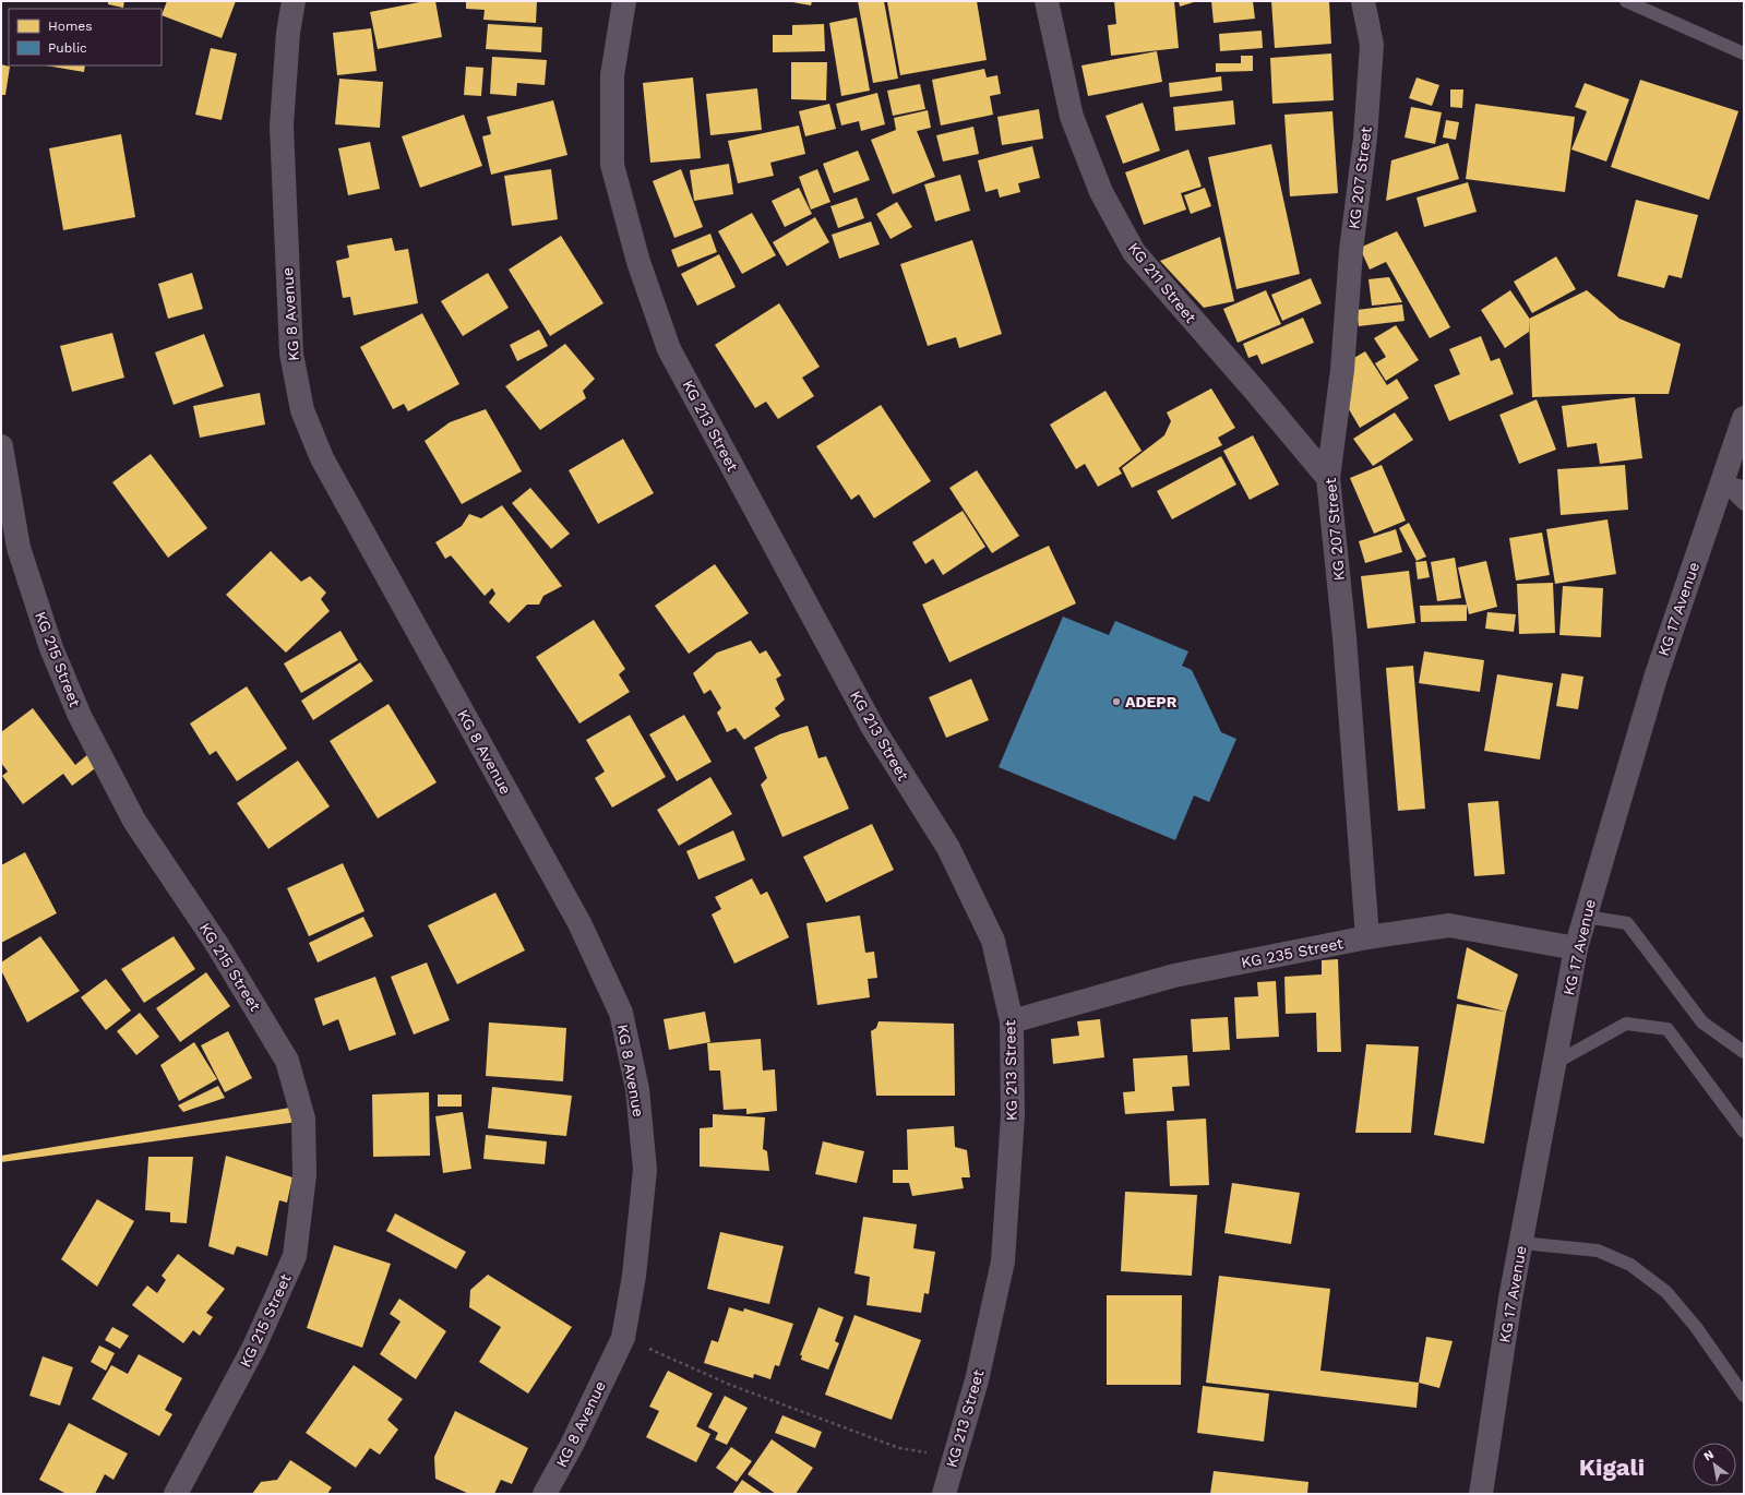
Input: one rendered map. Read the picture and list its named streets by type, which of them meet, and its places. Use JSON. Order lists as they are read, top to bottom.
{
  "streets": {
    "street": [
      "KG 207 Street",
      "KG 211 Street",
      "KG 8 Avenue",
      "KG 213 Street",
      "KG 17 Avenue",
      "KG 215 Street",
      "KG 235 Street"
    ]
  },
  "crossings": [
    ["KG 207 Street", "KG 211 Street"],
    ["KG 207 Street", "KG 235 Street"],
    ["KG 213 Street", "KG 235 Street"],
    ["KG 17 Avenue", "KG 235 Street"]
  ],
  "districts": ["Kigali"],
  "places": ["ADEPR"],
  "legend": ["Homes", "Public"],
  "north": "top left"
}
